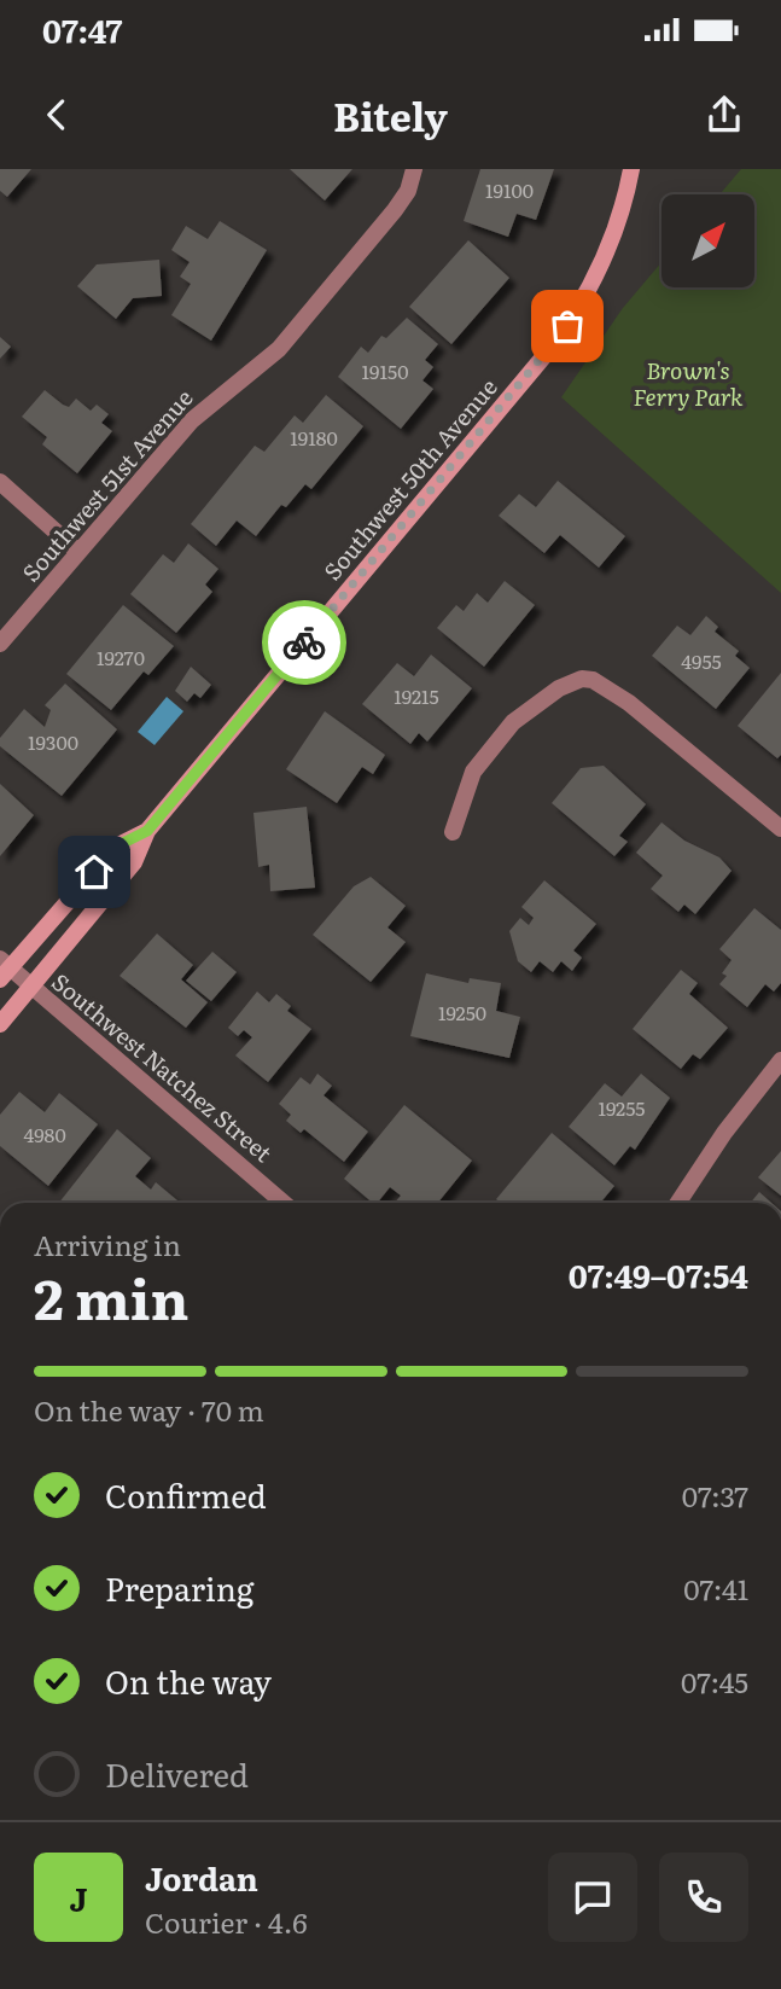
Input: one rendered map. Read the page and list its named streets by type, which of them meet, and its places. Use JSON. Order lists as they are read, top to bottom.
{
  "streets": {
    "street": ["Southwest 50th Avenue", "Southwest 51st Avenue", "Southwest Natchez Street"]
  },
  "crossings": [
    ["Southwest 50th Avenue", "Southwest Natchez Street"]
  ],
  "parks": ["Brown's Ferry Park"],
  "house_numbers": [
    "19100",
    "19150",
    "19180",
    "19270",
    "4955",
    "19215",
    "19300",
    "19250",
    "19255",
    "4980"
  ],
  "north": "top right",
  "page": {
    "status": "07:47",
    "header": "Bitely",
    "heading": ["2 min", "Arriving in", "07:49–07:54"],
    "panel": ["Jordan", "Courier · 4.6"],
    "bar": "On the way · 70 m",
    "list": [
      ["Confirmed", "07:37"],
      ["Preparing", "07:41"],
      ["On the way", "07:45"],
      "Delivered"
    ],
    "round": "J"
  }
}
